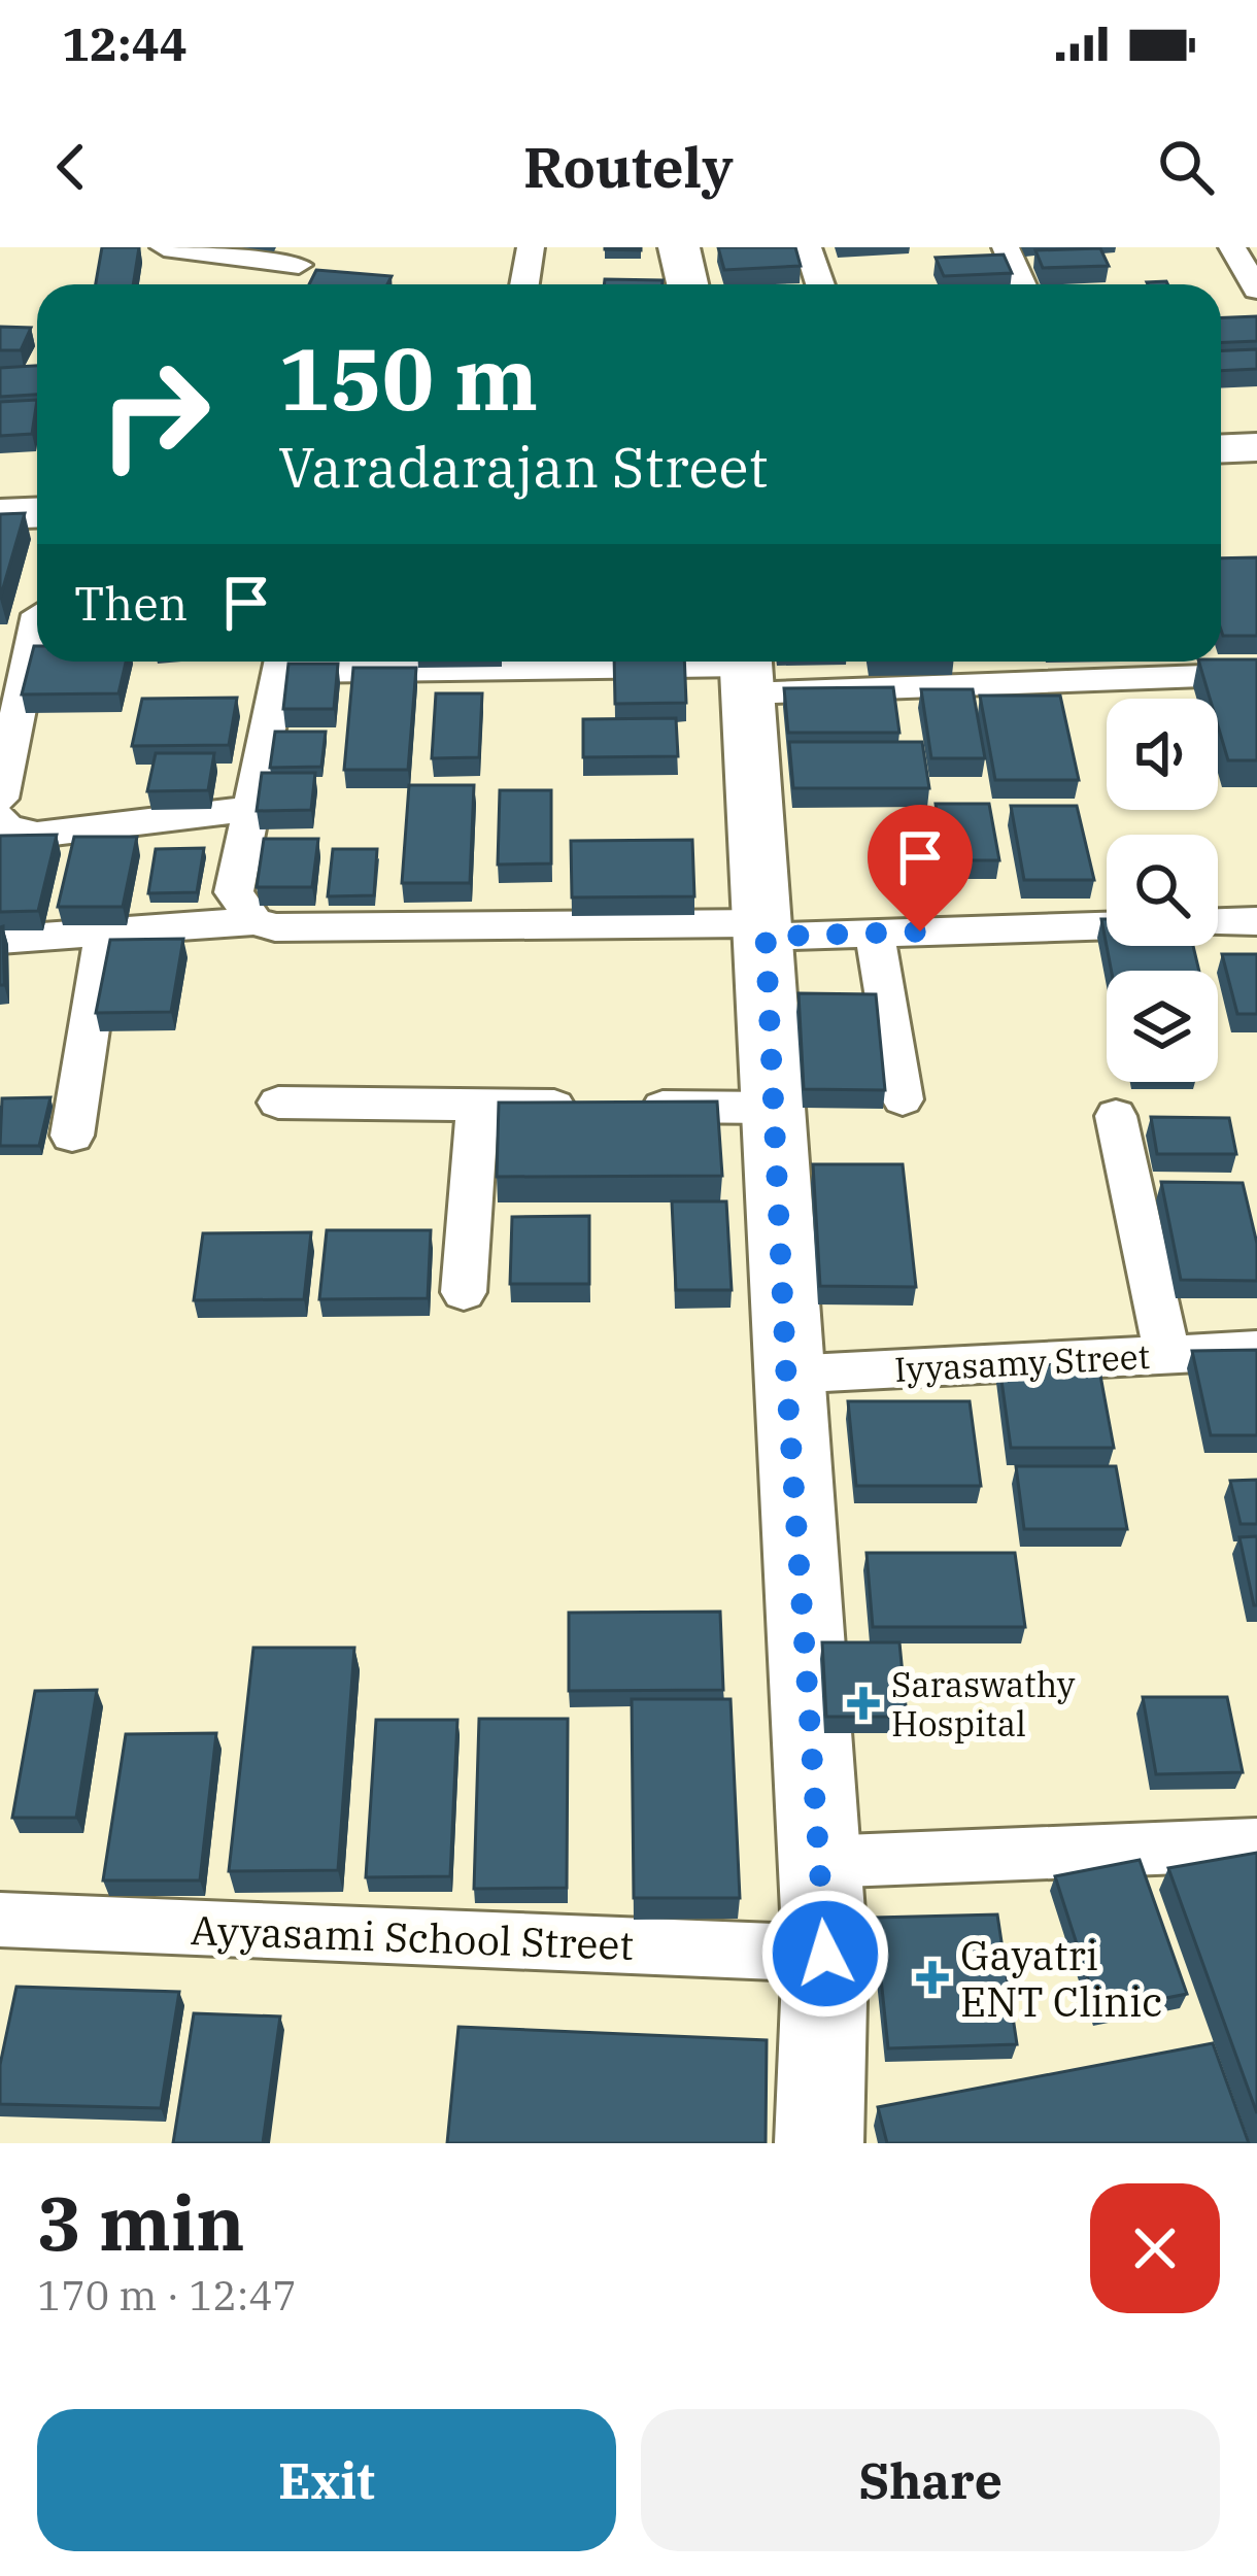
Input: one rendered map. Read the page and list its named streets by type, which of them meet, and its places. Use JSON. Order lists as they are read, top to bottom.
{
  "streets": {
    "street": ["Iyyasamy Street", "Ayyasami School Street"]
  },
  "places": {
    "health": ["Saraswathy Hospital", "Gayatri ENT Clinic"]
  },
  "page": {
    "status": "12:44",
    "header": "Routely",
    "turn": ["150 m", "Varadarajan Street"],
    "then": "Then",
    "heading": ["3 min", "170 m · 12:47"],
    "buttons": ["Exit", "Share"]
  }
}
